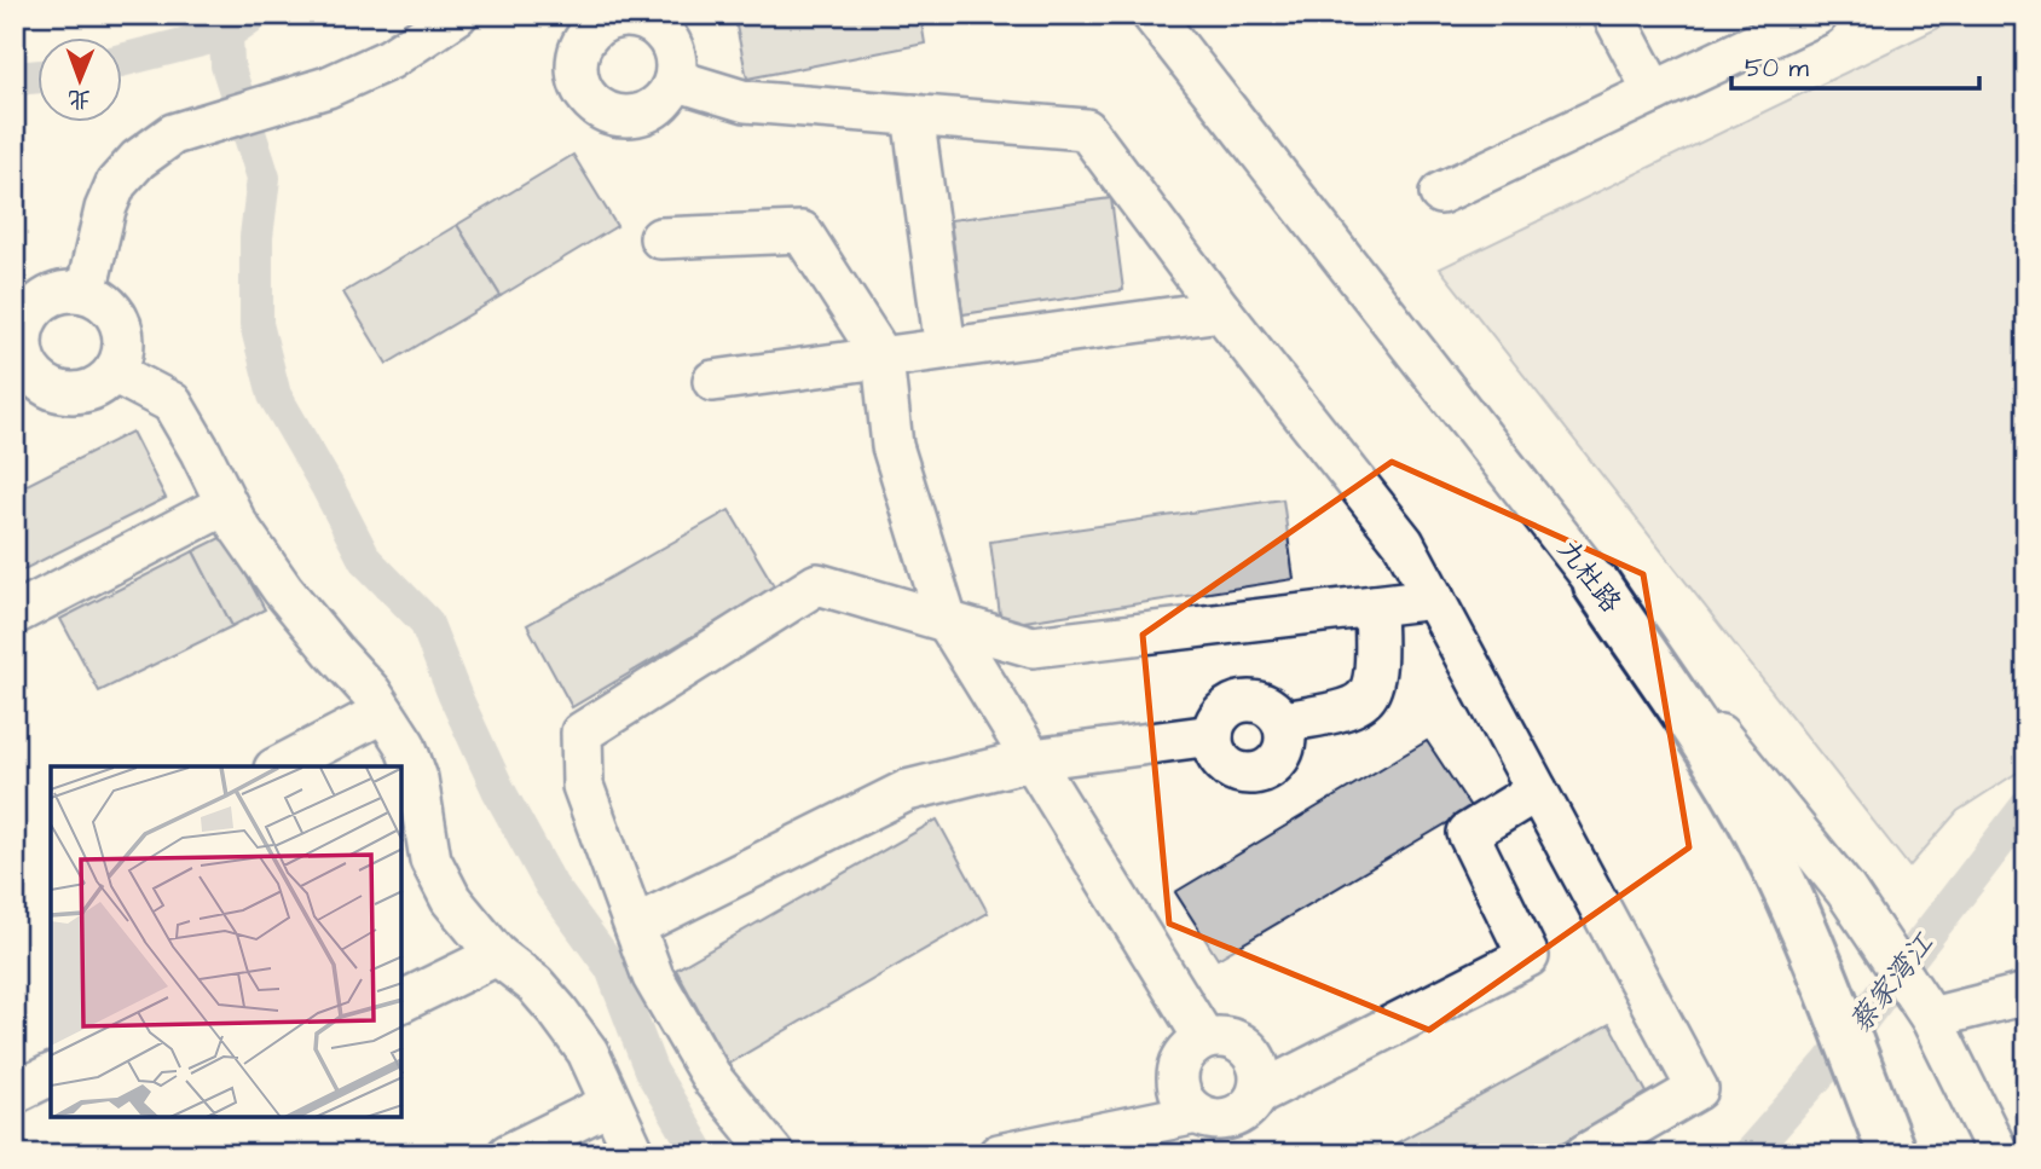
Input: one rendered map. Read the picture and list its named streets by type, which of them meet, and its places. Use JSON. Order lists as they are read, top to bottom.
{
  "streets": {
    "street": ["九杜路"]
  },
  "water": ["蔡家湾江"],
  "scale_bar": "50 m",
  "north": "bottom"
}
